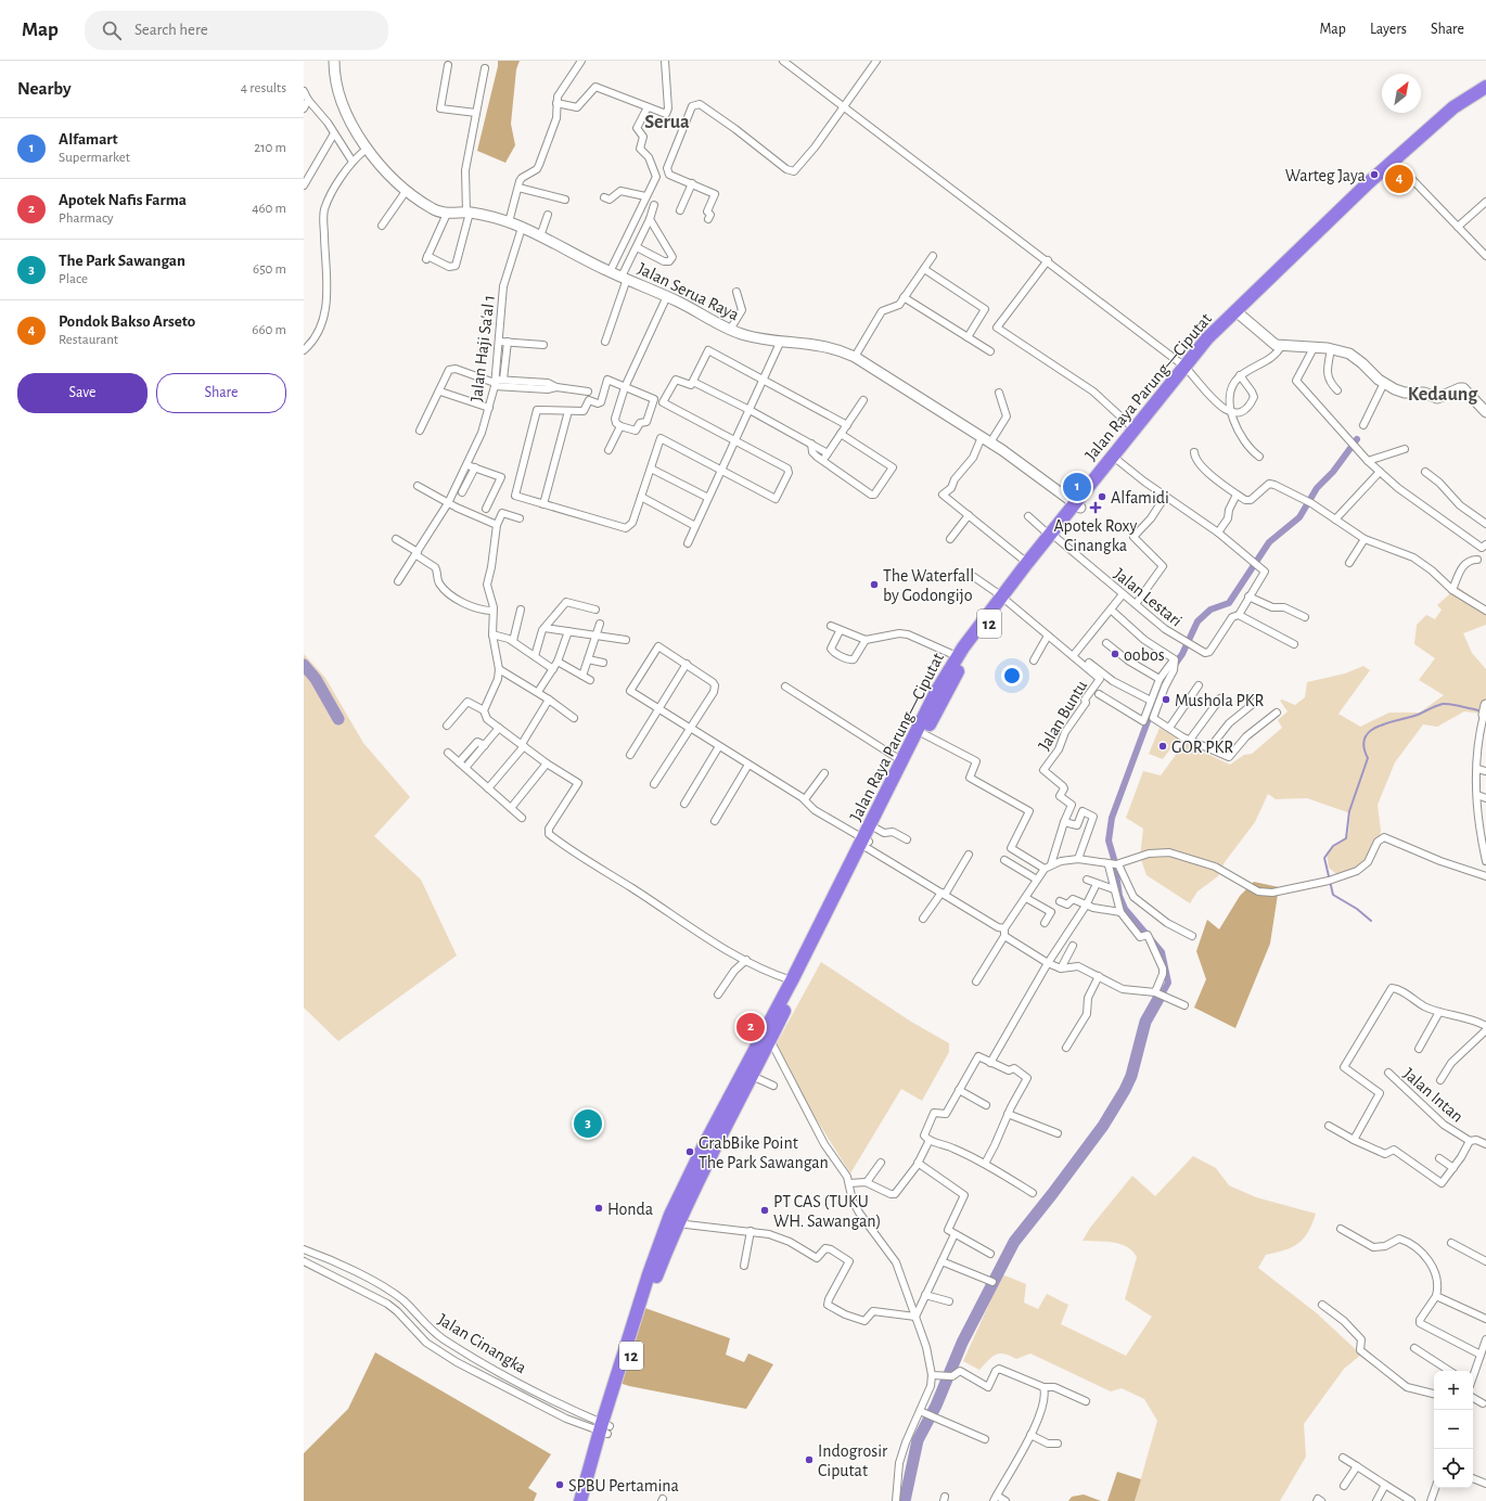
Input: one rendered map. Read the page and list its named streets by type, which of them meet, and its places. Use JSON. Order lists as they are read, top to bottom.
{
  "streets": {
    "highway": ["Jalan Raya Parung—Ciputat", "12"],
    "main road": ["Jalan Serua Raya"],
    "street": [
      "Jalan Haji Sa'al 1",
      "Jalan Lestari",
      "Jalan Buntu",
      "Jalan Intan",
      "Jalan Cinangka"
    ]
  },
  "crossings": [
    ["Jalan Serua Raya", "Jalan Haji Sa'al 1"],
    ["Jalan Serua Raya", "Jalan Raya Parung—Ciputat"],
    ["Jalan Raya Parung—Ciputat", "Jalan Lestari"],
    ["Jalan Raya Parung—Ciputat", "Jalan Buntu"],
    ["Jalan Raya Parung—Ciputat", "Jalan Cinangka"]
  ],
  "districts": ["Serua", "Kedaung"],
  "places": {
    "other": [
      "Warteg Jaya",
      "Alfamidi",
      "The Waterfall by Godongijo",
      "oobos",
      "Mushola PKR",
      "GOR PKR",
      "GrabBike Point The Park Sawangan",
      "Honda",
      "PT CAS (TUKU WH. Sawangan)",
      "Indogrosir Ciputat",
      "SPBU Pertamina"
    ],
    "health": ["Apotek Roxy Cinangka"]
  },
  "north": "top right",
  "page": {
    "header": "Map",
    "search": "Search here",
    "nav": ["Map", "Layers", "Share"],
    "heading": ["Nearby", "4 results"],
    "list": [
      {
        "mark": "1",
        "name": "Alfamart",
        "note": "Supermarket",
        "value": "210 m"
      },
      {
        "mark": "2",
        "name": "Apotek Nafis Farma",
        "note": "Pharmacy",
        "value": "460 m"
      },
      {
        "mark": "3",
        "name": "The Park Sawangan",
        "note": "Place",
        "value": "650 m"
      },
      {
        "mark": "4",
        "name": "Pondok Bakso Arseto",
        "note": "Restaurant",
        "value": "660 m"
      }
    ],
    "pins": [
      "4",
      "1",
      "2",
      "3"
    ],
    "buttons": ["Save", "Share"],
    "map_buttons": ["+", "−"]
  }
}
